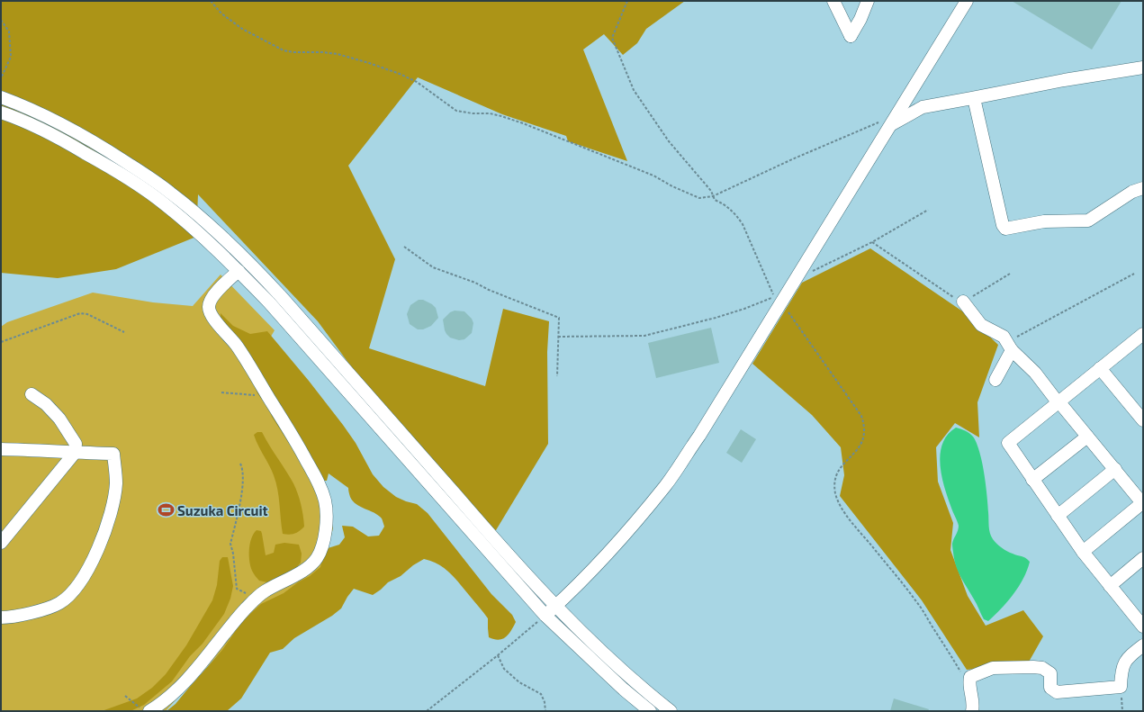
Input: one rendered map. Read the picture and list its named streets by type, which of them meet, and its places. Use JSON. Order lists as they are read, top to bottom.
{
  "places": {
    "sports": ["Suzuka Circuit"]
  }
}
